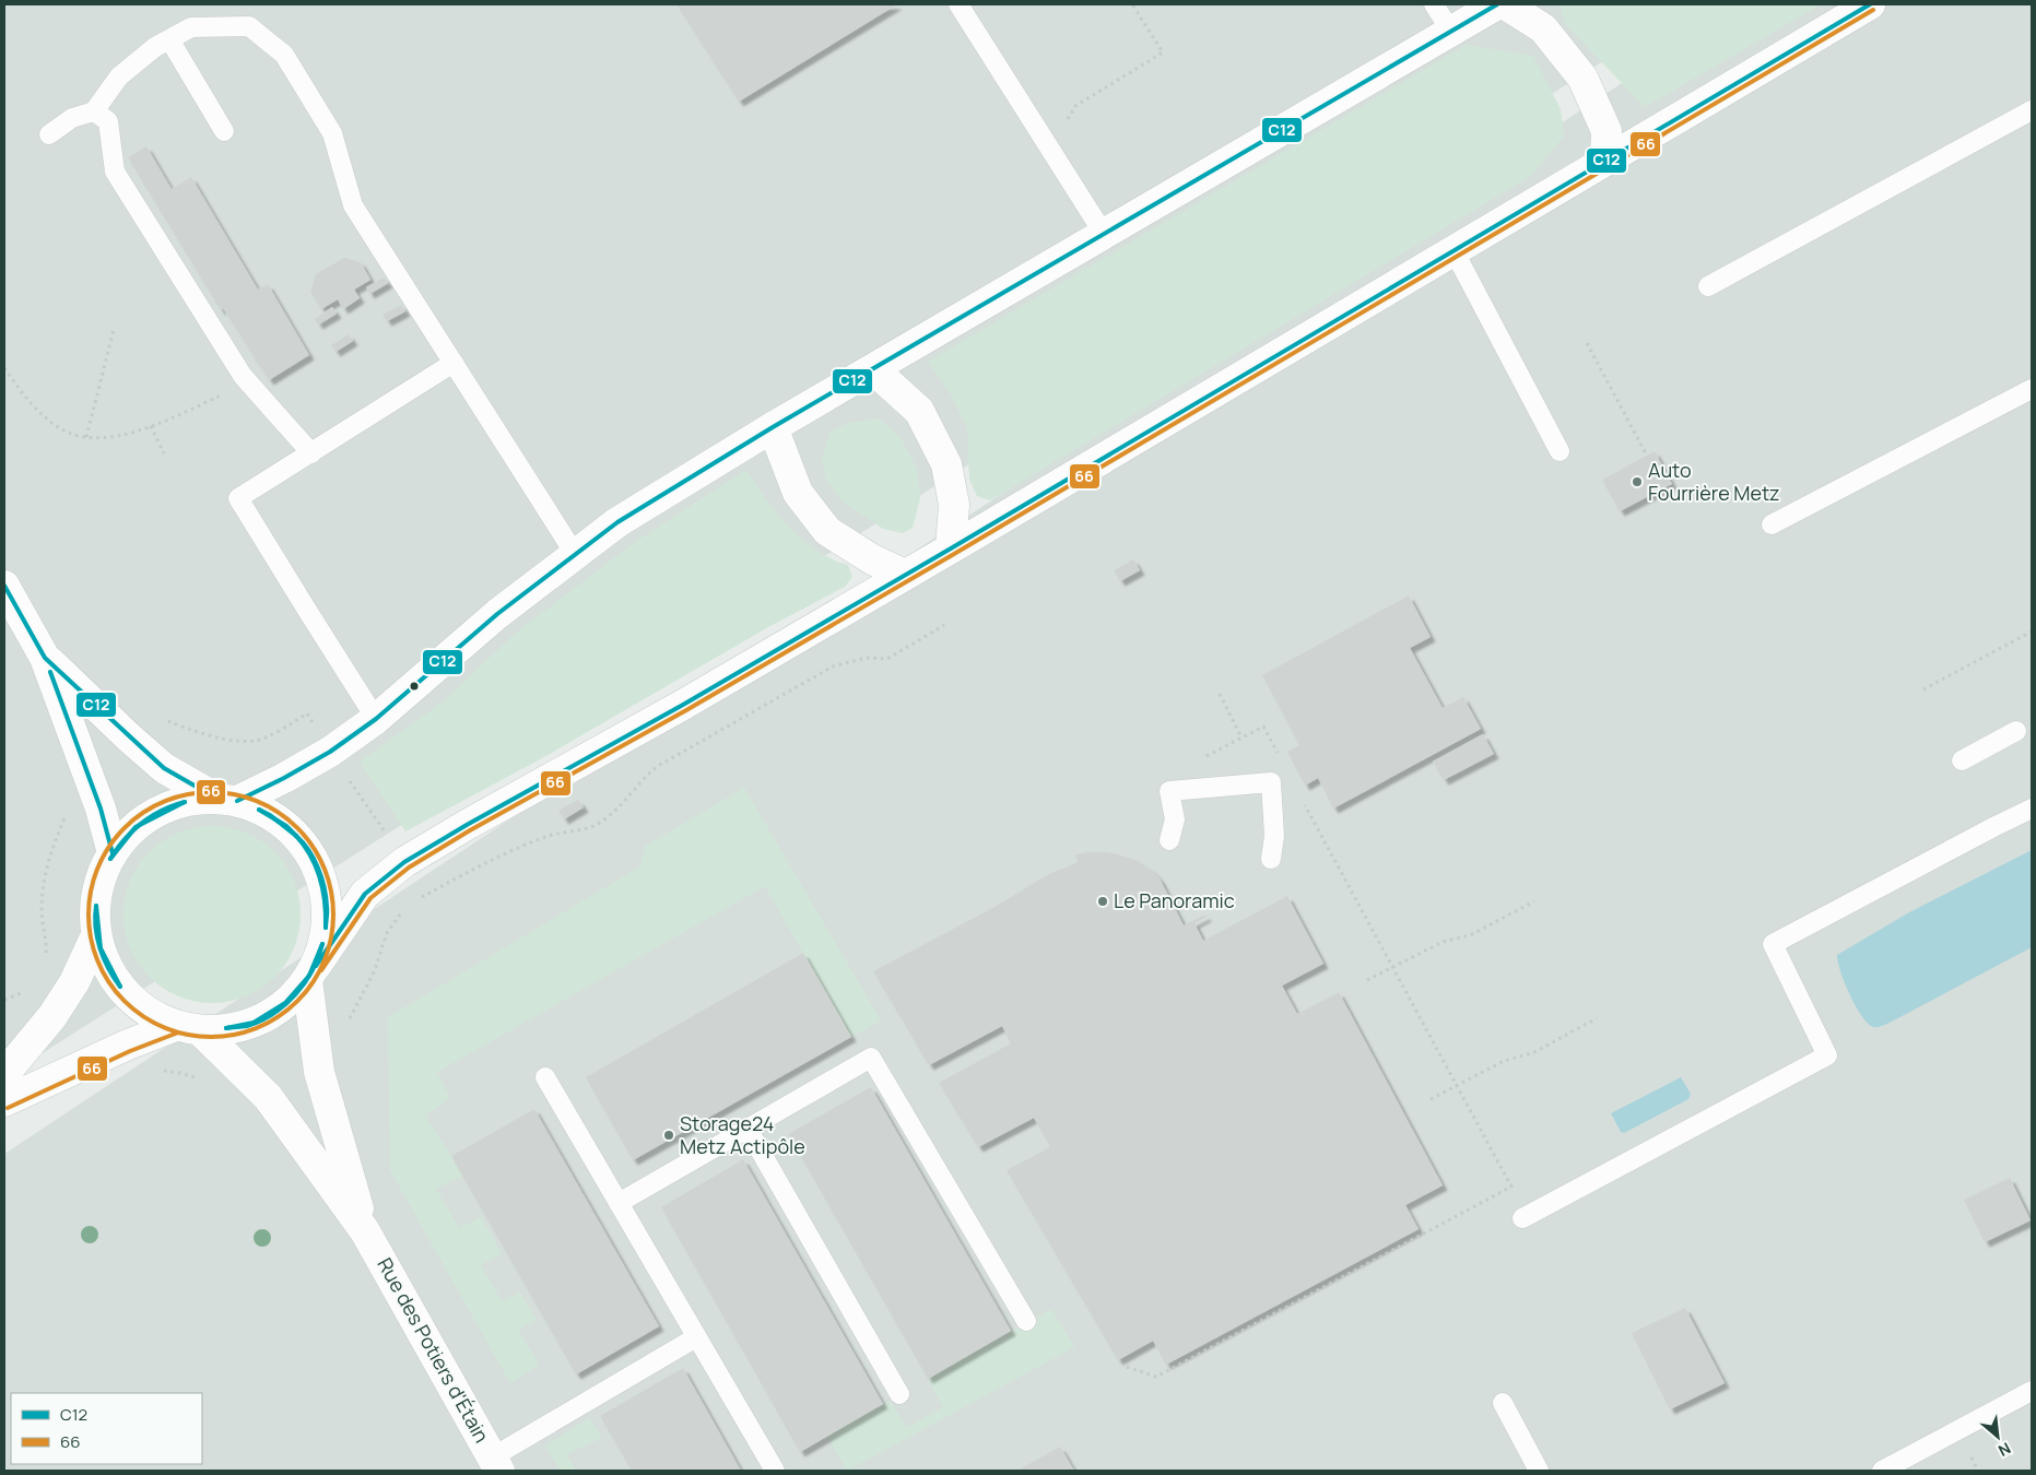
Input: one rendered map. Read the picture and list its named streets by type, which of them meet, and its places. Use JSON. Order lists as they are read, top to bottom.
{
  "streets": {
    "main road": ["Rue des Potiers d'Étain"]
  },
  "places": ["Auto Fourrière Metz", "Le Panoramic", "Storage24 Metz Actipôle"],
  "lines": ["transit line C12", "transit line 66"],
  "legend": ["C12", "66"],
  "north": "bottom right"
}
